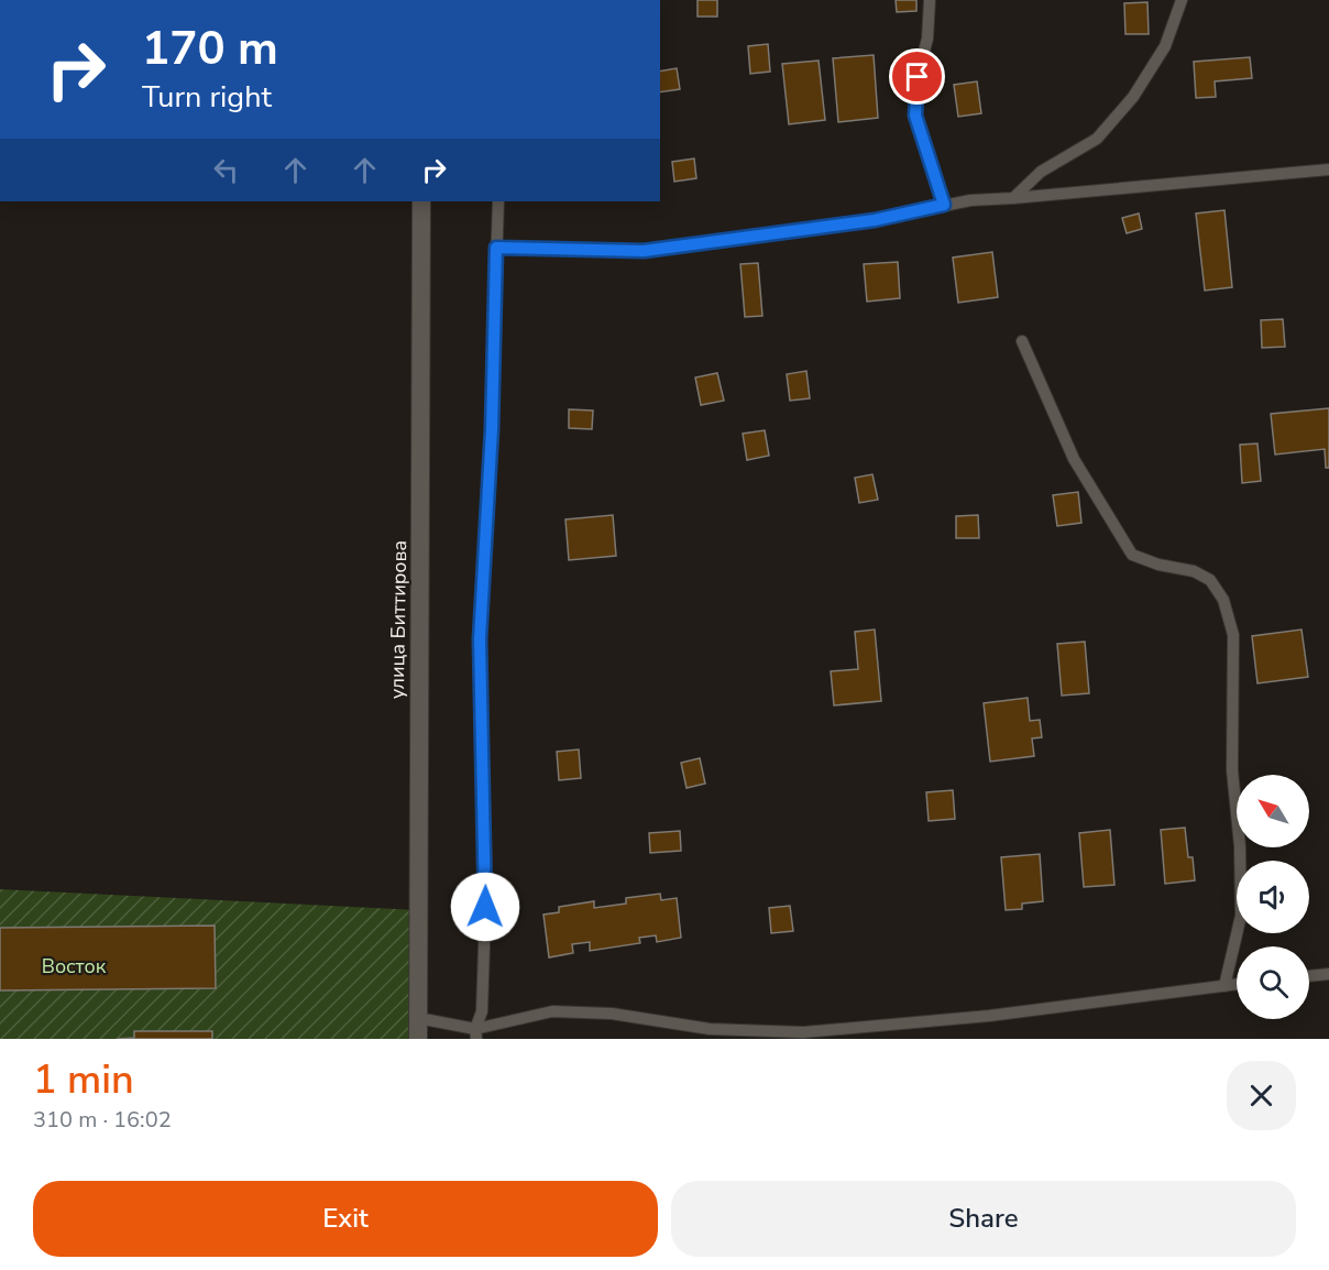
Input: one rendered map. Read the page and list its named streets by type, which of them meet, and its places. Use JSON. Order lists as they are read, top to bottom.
{
  "streets": {
    "street": ["улица Биттирова"]
  },
  "parks": ["Восток"],
  "north": "top left",
  "page": {
    "turn": ["170 m", "Turn right"],
    "heading": ["1 min", "310 m · 16:02"],
    "buttons": ["Exit", "Share"]
  }
}
